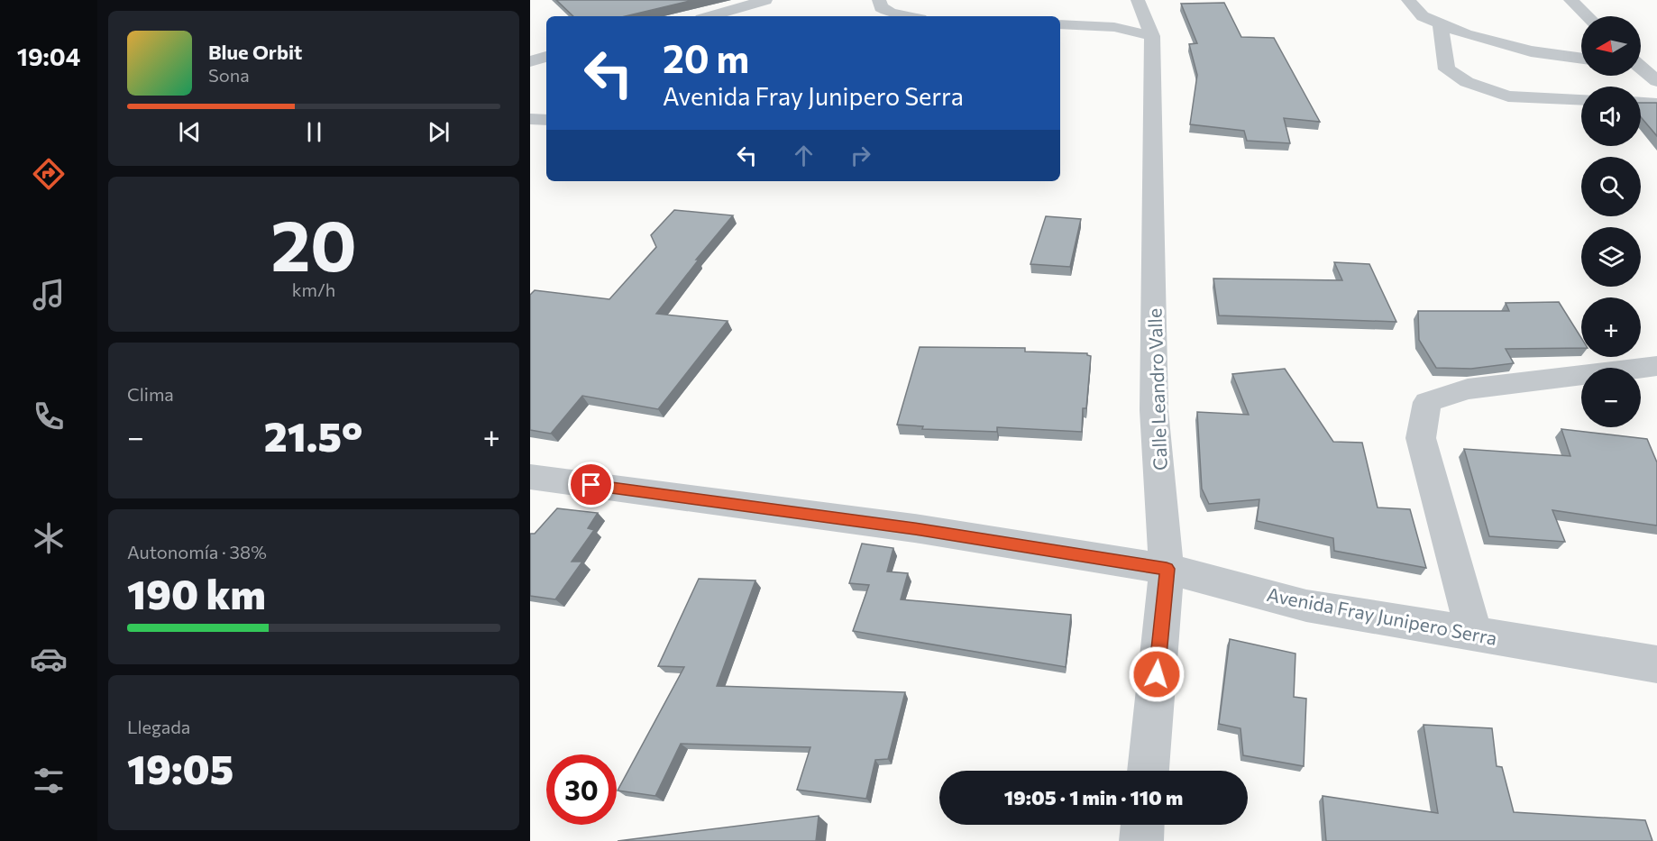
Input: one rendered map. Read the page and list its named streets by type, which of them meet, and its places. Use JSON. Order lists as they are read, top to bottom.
{
  "streets": {
    "street": ["Calle Leandro Valle", "Avenida Fray Junipero Serra"]
  },
  "crossings": [
    ["Calle Leandro Valle", "Avenida Fray Junipero Serra"]
  ],
  "north": "left",
  "page": {
    "tabs": "19:04",
    "map_buttons": ["+", "−"],
    "turn": ["20 m", "Avenida Fray Junipero Serra"],
    "song": ["Blue Orbit", "Sona"],
    "tile": [
      ["20", "km/h"],
      "Clima",
      ["Autonomía · 38%", "190 km"],
      ["Llegada", "19:05"]
    ],
    "heat": ["−", "21.5°", "+"],
    "limit": "30",
    "trip": "19:05 · 1 min · 110 m"
  }
}
